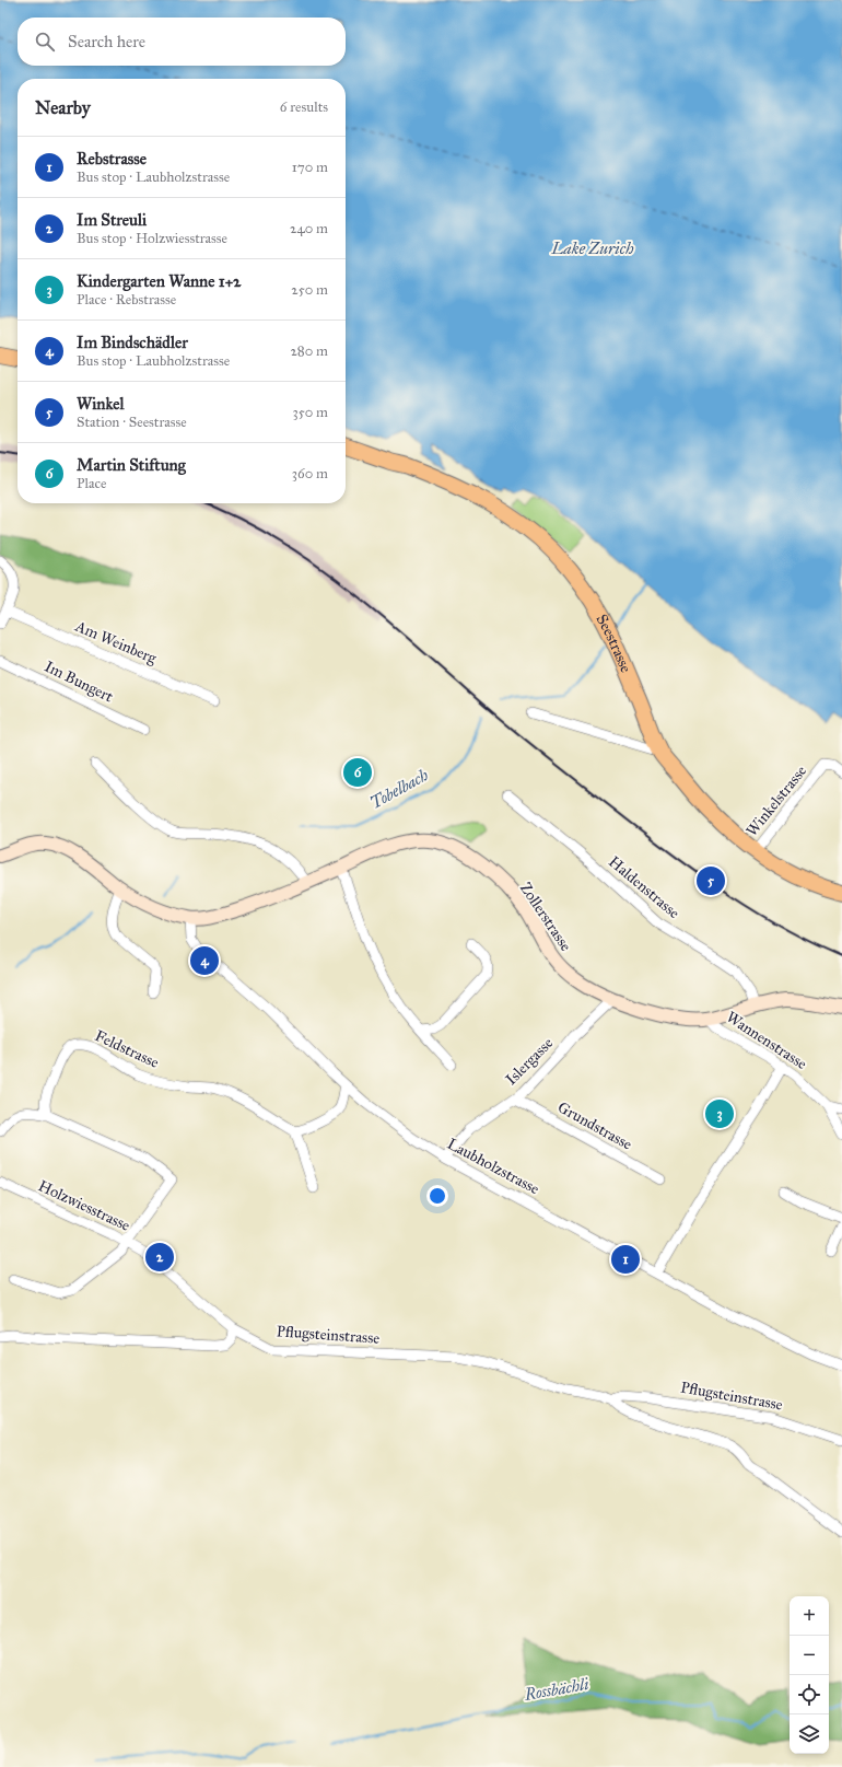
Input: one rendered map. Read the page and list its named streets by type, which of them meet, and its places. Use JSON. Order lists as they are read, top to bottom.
{
  "streets": {
    "main road": ["Seestrasse"],
    "street": [
      "Am Weinberg",
      "Im Bungert",
      "Winkelstrasse",
      "Haldenstrasse",
      "Zollerstrasse",
      "Wannenstrasse",
      "Feldstrasse",
      "Islergasse",
      "Grundstrasse",
      "Laubholzstrasse",
      "Holzwiesstrasse",
      "Pflugsteinstrasse"
    ]
  },
  "crossings": [
    ["Seestrasse", "Winkelstrasse"],
    ["Haldenstrasse", "Zollerstrasse"],
    ["Zollerstrasse", "Wannenstrasse"],
    ["Zollerstrasse", "Islergasse"],
    ["Zollerstrasse", "Laubholzstrasse"],
    ["Islergasse", "Grundstrasse"],
    ["Islergasse", "Laubholzstrasse"],
    ["Holzwiesstrasse", "Pflugsteinstrasse"]
  ],
  "water": ["Lake Zurich", "Tobelbach", "Rossbächli"],
  "page": {
    "search": "Search here",
    "heading": ["Nearby", "6 results"],
    "list": [
      {
        "mark": "1",
        "name": "Rebstrasse",
        "note": "Bus stop · Laubholzstrasse",
        "value": "170 m"
      },
      {
        "mark": "2",
        "name": "Im Streuli",
        "note": "Bus stop · Holzwiesstrasse",
        "value": "240 m"
      },
      {
        "mark": "3",
        "name": "Kindergarten Wanne 1+2",
        "note": "Place · Rebstrasse",
        "value": "250 m"
      },
      {
        "mark": "4",
        "name": "Im Bindschädler",
        "note": "Bus stop · Laubholzstrasse",
        "value": "280 m"
      },
      {
        "mark": "5",
        "name": "Winkel",
        "note": "Station · Seestrasse",
        "value": "350 m"
      },
      {
        "mark": "6",
        "name": "Martin Stiftung",
        "note": "Place",
        "value": "360 m"
      }
    ],
    "pins": [
      "6",
      "5",
      "4",
      "3",
      "2",
      "1"
    ],
    "map_buttons": ["+", "−"]
  }
}
